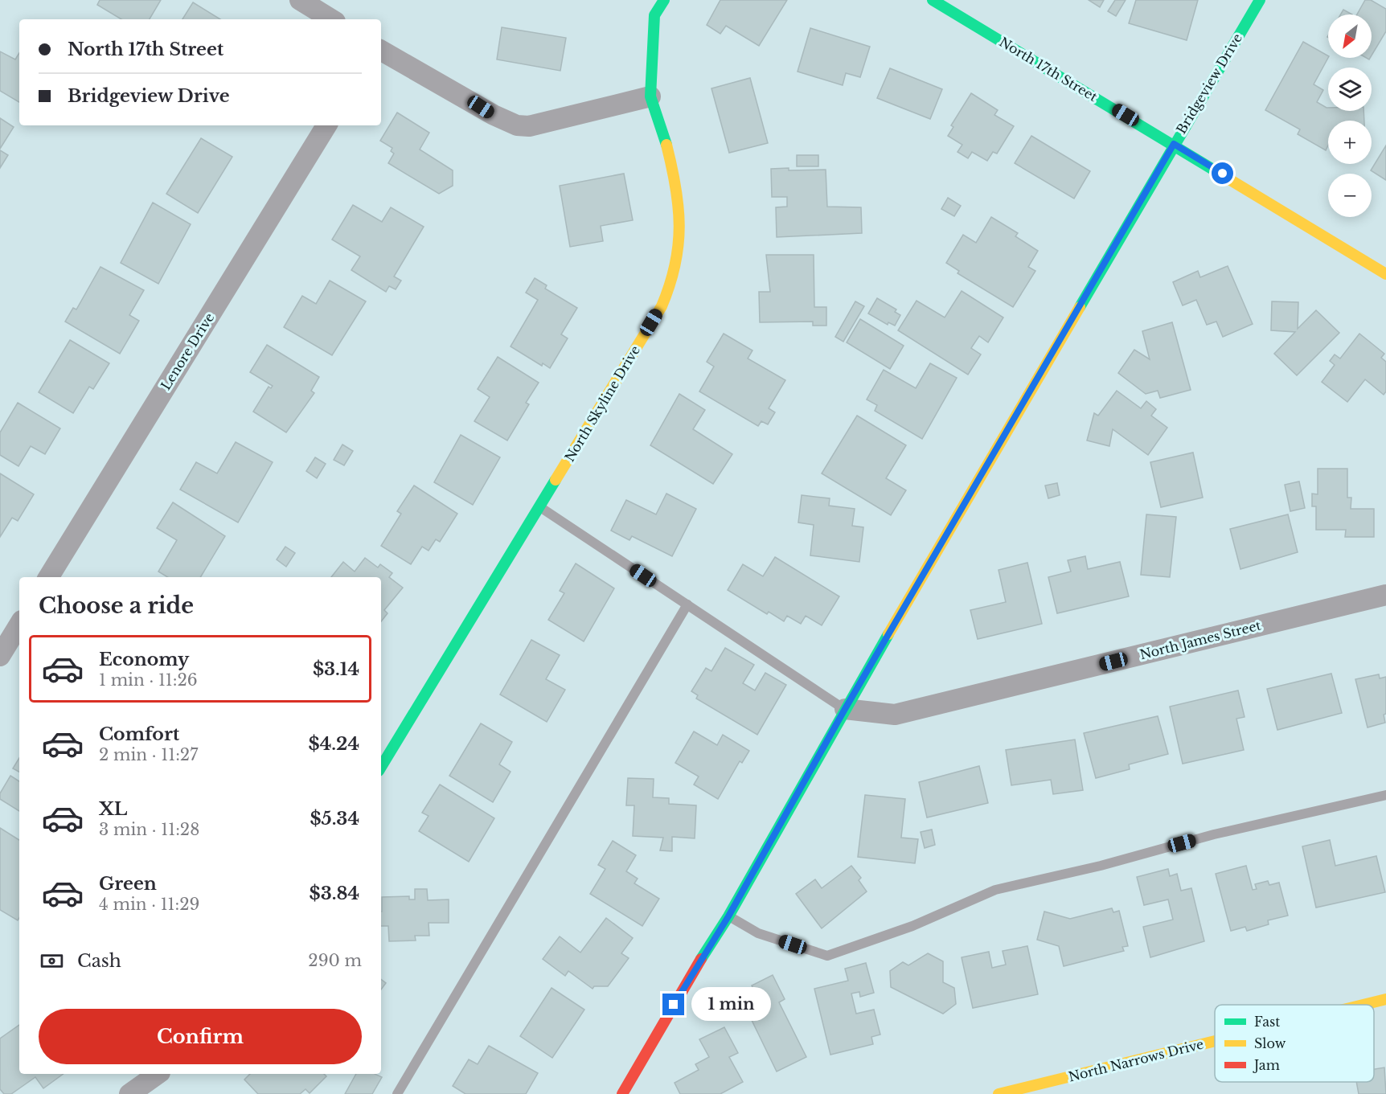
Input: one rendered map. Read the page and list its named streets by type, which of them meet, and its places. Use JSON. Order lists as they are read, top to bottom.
{
  "streets": {
    "street": [
      "North 17th Street",
      "Bridgeview Drive",
      "Lenore Drive",
      "North Skyline Drive",
      "North James Street",
      "North Narrows Drive"
    ]
  },
  "crossings": [
    ["North 17th Street", "Bridgeview Drive"],
    ["Bridgeview Drive", "North James Street"]
  ],
  "legend": ["Fast", "Slow", "Jam"],
  "north": "bottom left",
  "page": {
    "map_buttons": ["+", "−"],
    "banner": ["North 17th Street", "Bridgeview Drive"],
    "heading": "Choose a ride",
    "list": [
      {
        "name": "Economy",
        "note": "1 min · 11:26",
        "value": "$3.14"
      },
      {
        "name": "Comfort",
        "note": "2 min · 11:27",
        "value": "$4.24"
      },
      {
        "name": "XL",
        "note": "3 min · 11:28",
        "value": "$5.34"
      },
      {
        "name": "Green",
        "note": "4 min · 11:29",
        "value": "$3.84"
      }
    ],
    "pay": ["Cash", "290 m"],
    "bubble": "1 min",
    "buttons": "Confirm"
  }
}
